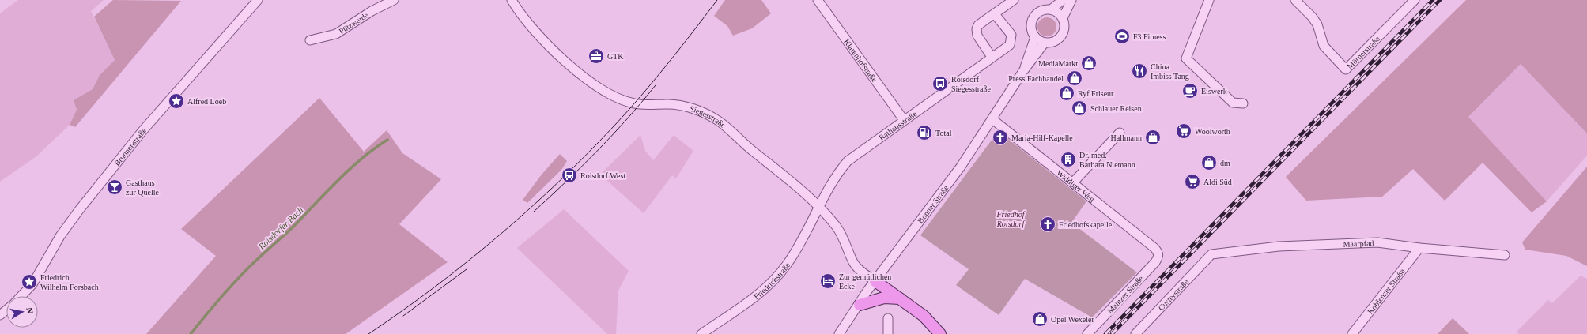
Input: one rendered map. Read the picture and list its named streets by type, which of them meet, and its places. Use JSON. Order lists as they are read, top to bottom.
{
  "streets": {
    "street": [
      "Pützweide",
      "Mörnerstraße",
      "Klarenhofstraße",
      "Siegesstraße",
      "Rathausstraße",
      "Brunnenstraße",
      "Widdiger Weg",
      "Bonner Straße",
      "Maarpfad",
      "Friedrichstraße",
      "Koblenzer Straße",
      "Mainzer Straße",
      "Custorstraße"
    ]
  },
  "crossings": [
    ["Klarenhofstraße", "Rathausstraße"],
    ["Siegesstraße", "Rathausstraße"],
    ["Siegesstraße", "Bonner Straße"],
    ["Siegesstraße", "Friedrichstraße"],
    ["Rathausstraße", "Friedrichstraße"],
    ["Widdiger Weg", "Bonner Straße"],
    ["Widdiger Weg", "Mainzer Straße"],
    ["Maarpfad", "Koblenzer Straße"],
    ["Maarpfad", "Custorstraße"]
  ],
  "water": ["Roisdorfer Bach"],
  "parks": ["Friedhof Roisdorf"],
  "places": {
    "sports": ["F3 Fitness"],
    "office": ["GTK"],
    "shop": [
      "MediaMarkt",
      "Press Fachhandel",
      "Ryf Friseur",
      "Schlauer Reisen",
      "Hallmann",
      "dm",
      "Opel Wexeler"
    ],
    "restaurant": ["China Imbiss Tang"],
    "bus stop": ["Roisdorf Siegesstraße", "Roisdorf West"],
    "cafe": ["Eiswerk"],
    "place": ["Alfred Loeb", "Friedrich Wilhelm Forsbach"],
    "supermarket": ["Woolworth", "Aldi Süd"],
    "fuel station": ["Total"],
    "church": ["Maria-Hilf-Kapelle", "Friedhofskapelle"],
    "building": ["Dr. med. Barbara Niemann"],
    "bar": ["Gasthaus zur Quelle"],
    "hotel": ["Zur gemütlichen Ecke"]
  },
  "north": "right"
}
